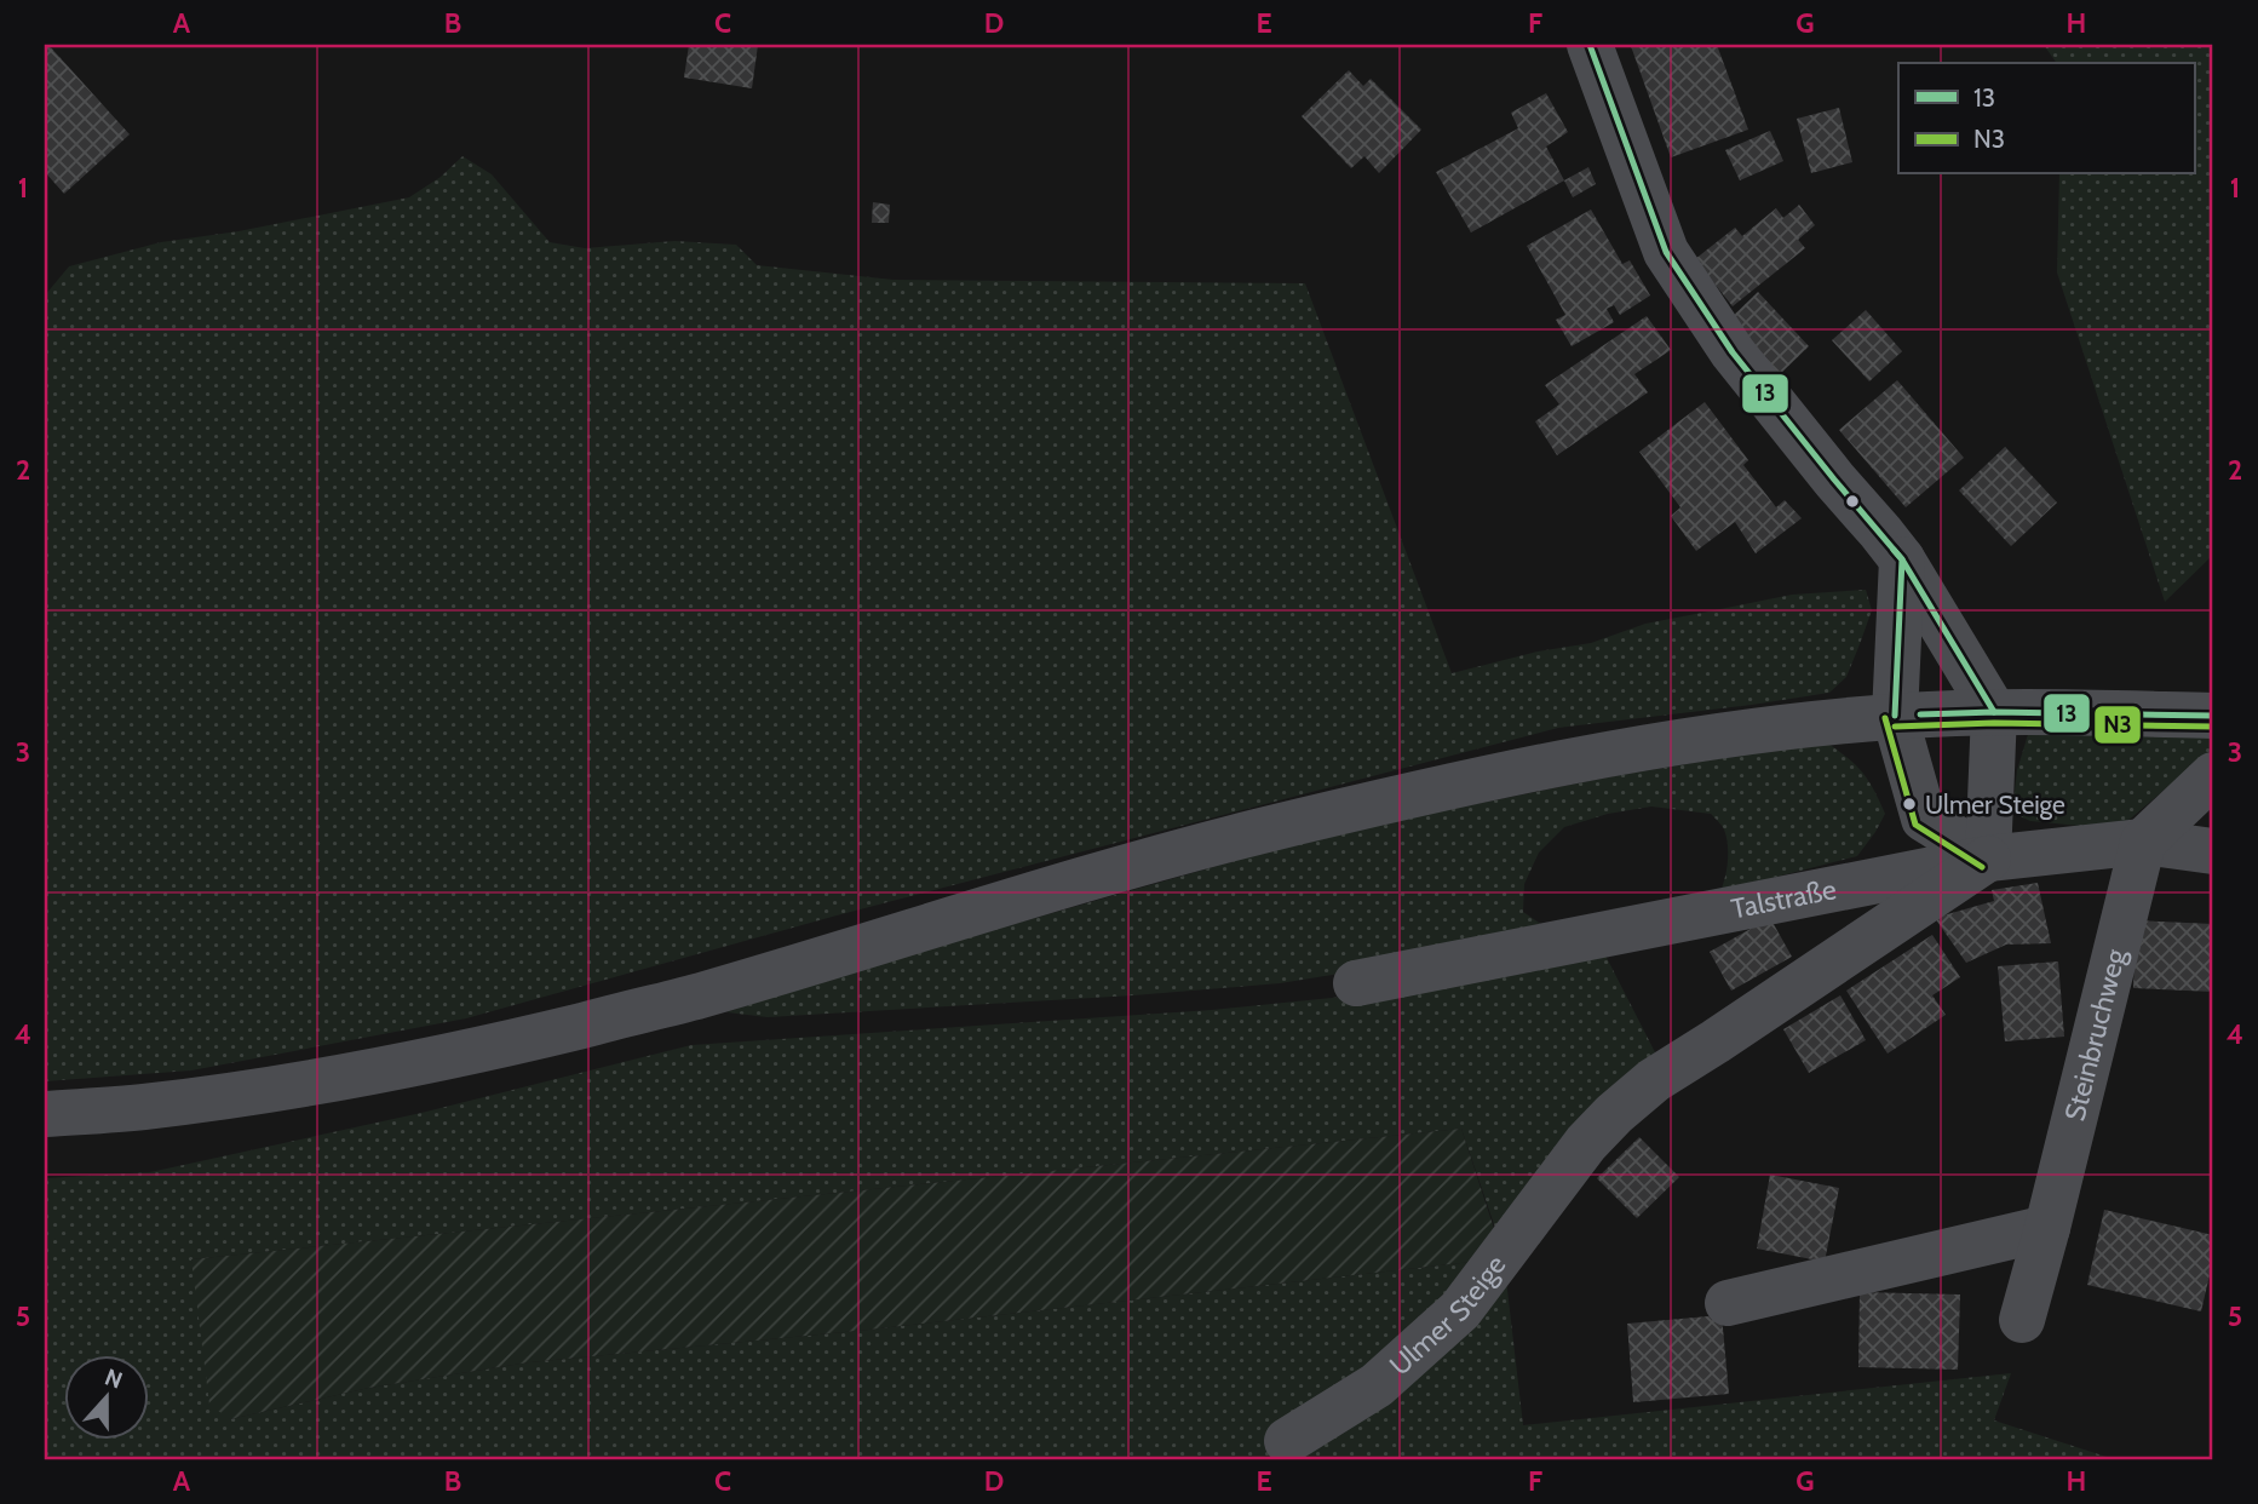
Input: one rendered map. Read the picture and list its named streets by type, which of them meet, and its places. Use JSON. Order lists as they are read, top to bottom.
{
  "streets": {
    "street": ["Talstraße", "Steinbruchweg", "Ulmer Steige"]
  },
  "crossings": [
    ["Talstraße", "Steinbruchweg"],
    ["Talstraße", "Ulmer Steige"]
  ],
  "places": ["Ulmer Steige"],
  "lines": ["transit line 13", "transit line N3"],
  "legend": ["13", "N3"],
  "north": "top",
  "grid": {
    "columns": [
      "A",
      "B",
      "C",
      "D",
      "E",
      "F",
      "G",
      "H"
    ],
    "rows": [
      "1",
      "2",
      "3",
      "4",
      "5"
    ]
  }
}
